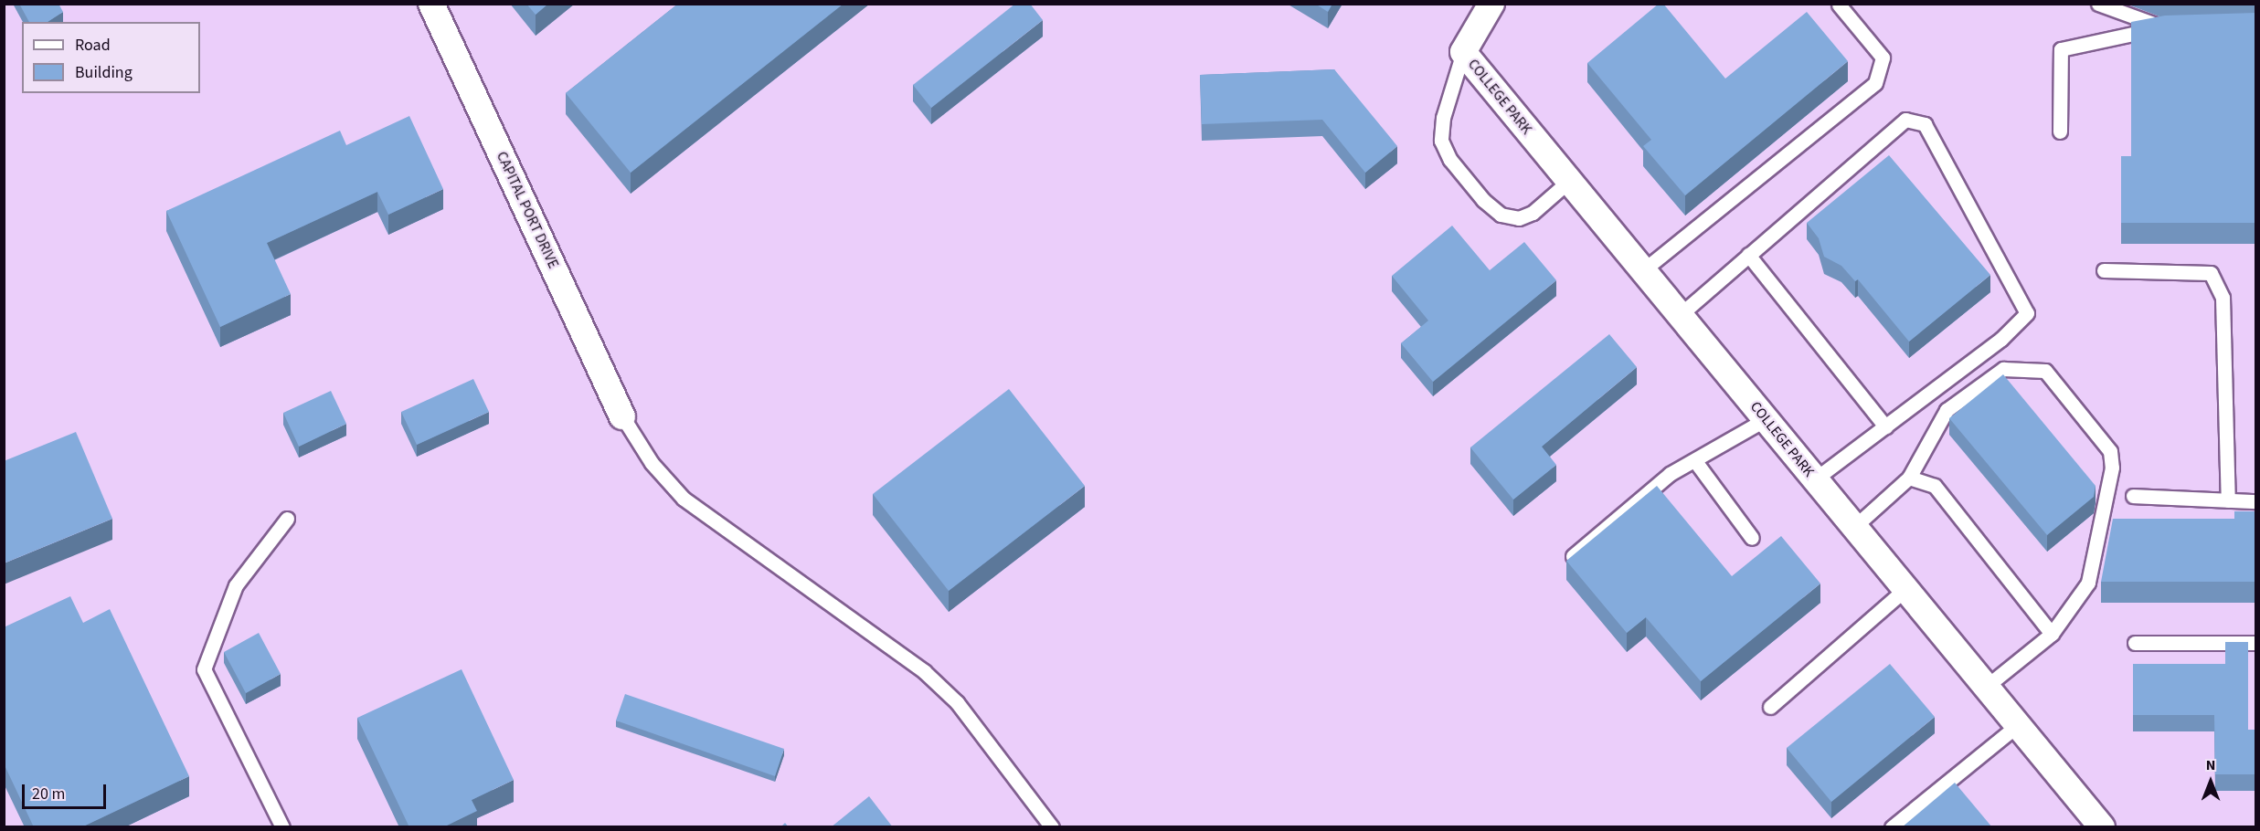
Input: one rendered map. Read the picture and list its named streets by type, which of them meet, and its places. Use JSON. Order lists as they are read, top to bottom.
{
  "streets": {
    "street": ["COLLEGE PARK", "CAPITAL PORT DRIVE"]
  },
  "legend": ["Road", "Building"],
  "scale_bar": "20 m",
  "north": "top"
}
